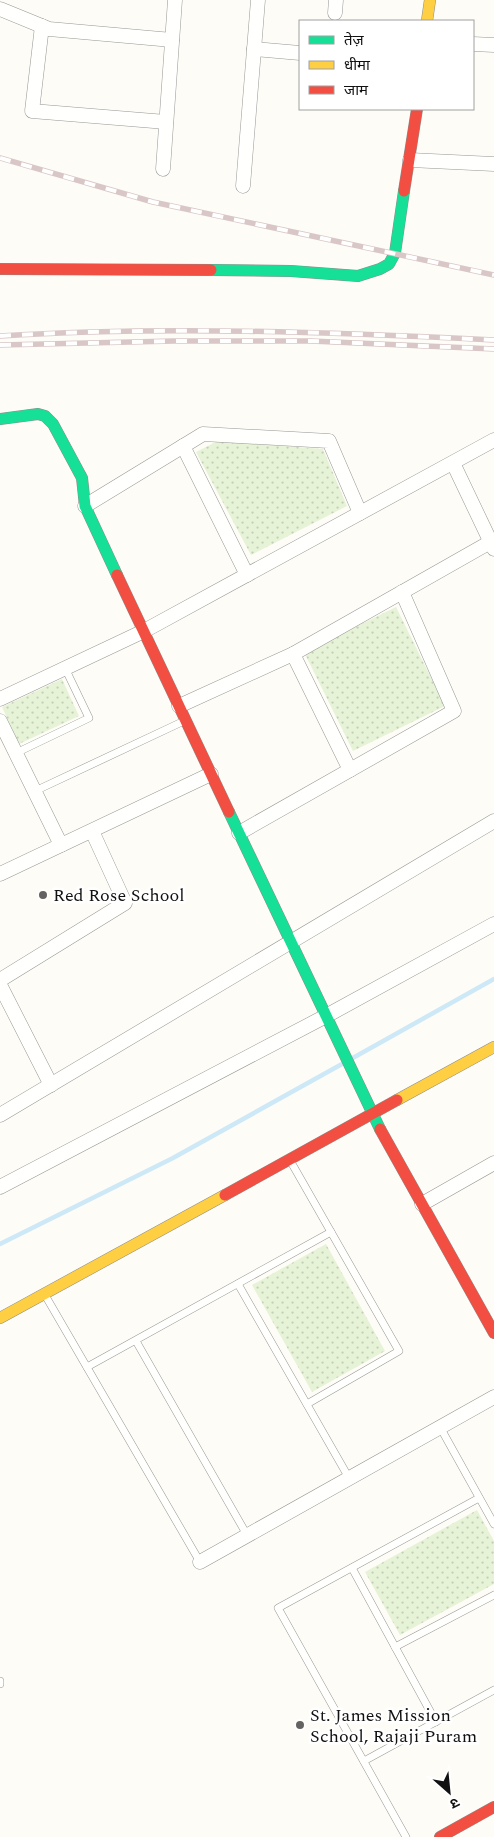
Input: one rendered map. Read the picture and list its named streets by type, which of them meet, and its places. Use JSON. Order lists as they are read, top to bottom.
{
  "places": ["Red Rose School", "St. James Mission School, Rajaji Puram"],
  "legend": ["तेज़", "धीमा", "जाम"],
  "north": "bottom right"
}
